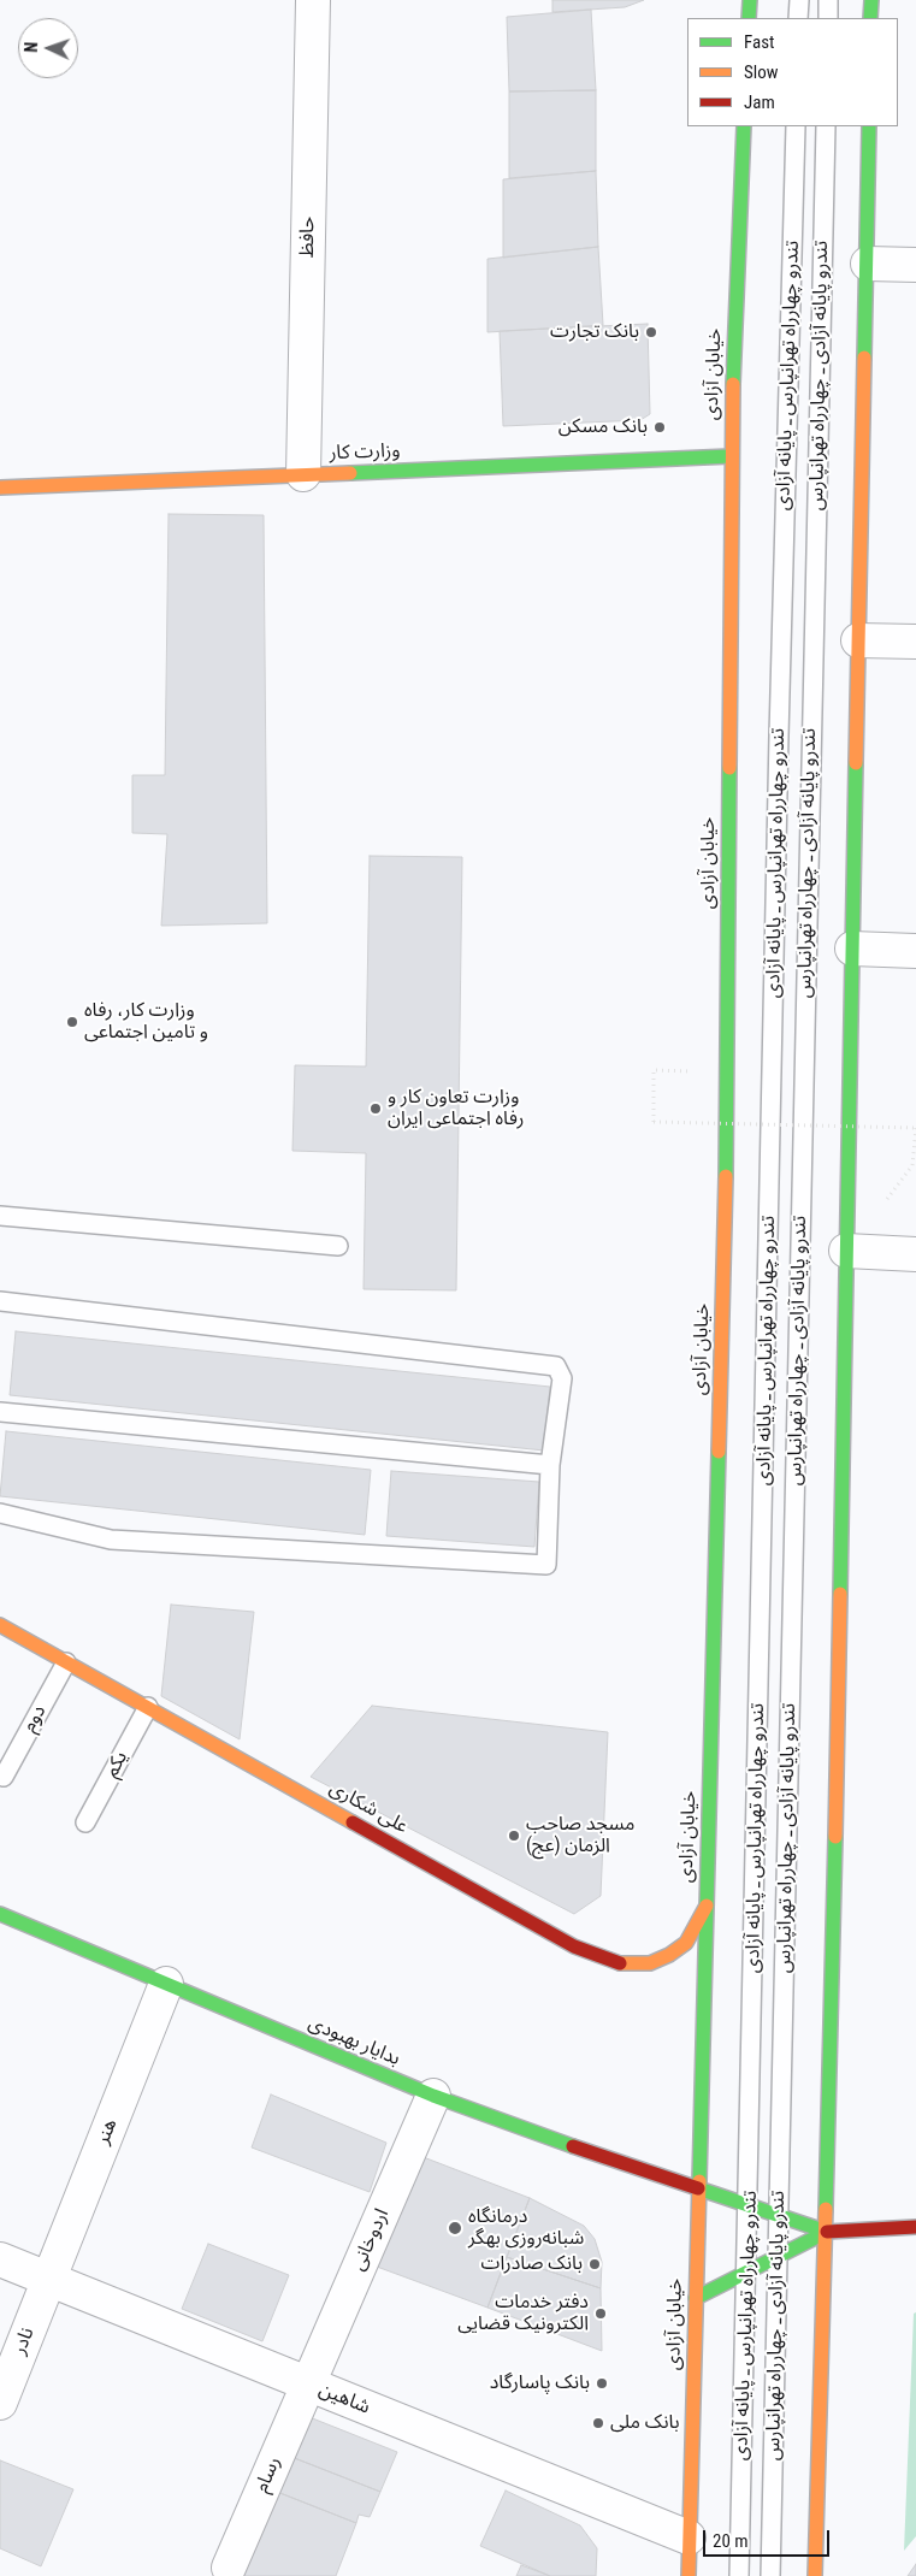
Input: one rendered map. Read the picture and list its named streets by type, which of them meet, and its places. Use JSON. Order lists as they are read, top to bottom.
{
  "streets": {
    "main road": [
      "خیابان آزادی",
      "وزارت کار",
      "علی شکاری",
      "بدایار بهبودی"
    ],
    "street": [
      "حافظ",
      "هنر",
      "اردوخانی",
      "نادر",
      "شاهین",
      "رسام"
    ],
    "lane": [
      "تندرو چهارراه تهرانپارس ـ پایانه آزادی",
      "تندرو پایانه آزادی ـ چهارراه تهرانپارس",
      "دوم",
      "یکم"
    ]
  },
  "crossings": [
    ["حافظ", "وزارت کار"],
    ["خیابان آزادی", "وزارت کار"],
    ["خیابان آزادی", "علی شکاری"],
    ["خیابان آزادی", "بدایار بهبودی"],
    ["خیابان آزادی", "شاهین"],
    ["تندرو چهارراه تهرانپارس ـ پایانه آزادی", "بدایار بهبودی"],
    ["تندرو پایانه آزادی ـ چهارراه تهرانپارس", "بدایار بهبودی"],
    ["دوم", "علی شکاری"],
    ["یکم", "علی شکاری"],
    ["بدایار بهبودی", "هنر"],
    ["بدایار بهبودی", "اردوخانی"],
    ["هنر", "نادر"],
    ["هنر", "شاهین"],
    ["اردوخانی", "شاهین"],
    ["اردوخانی", "رسام"],
    ["نادر", "شاهین"],
    ["شاهین", "رسام"]
  ],
  "places": [
    "بانک تجارت",
    "بانک مسکن",
    "وزارت کار، رفاه و تامین اجتماعی",
    "وزارت تعاون کار و رفاه اجتماعی ایران",
    "مسجد صاحب الزمان (عج)",
    "درمانگاه شبانه‌روزی بهگر",
    "بانک صادرات",
    "دفتر خدمات الکترونیک قضایی",
    "بانک پاسارگاد",
    "بانک ملی"
  ],
  "legend": ["Fast", "Slow", "Jam"],
  "scale_bar": "20 m",
  "north": "left"
}
